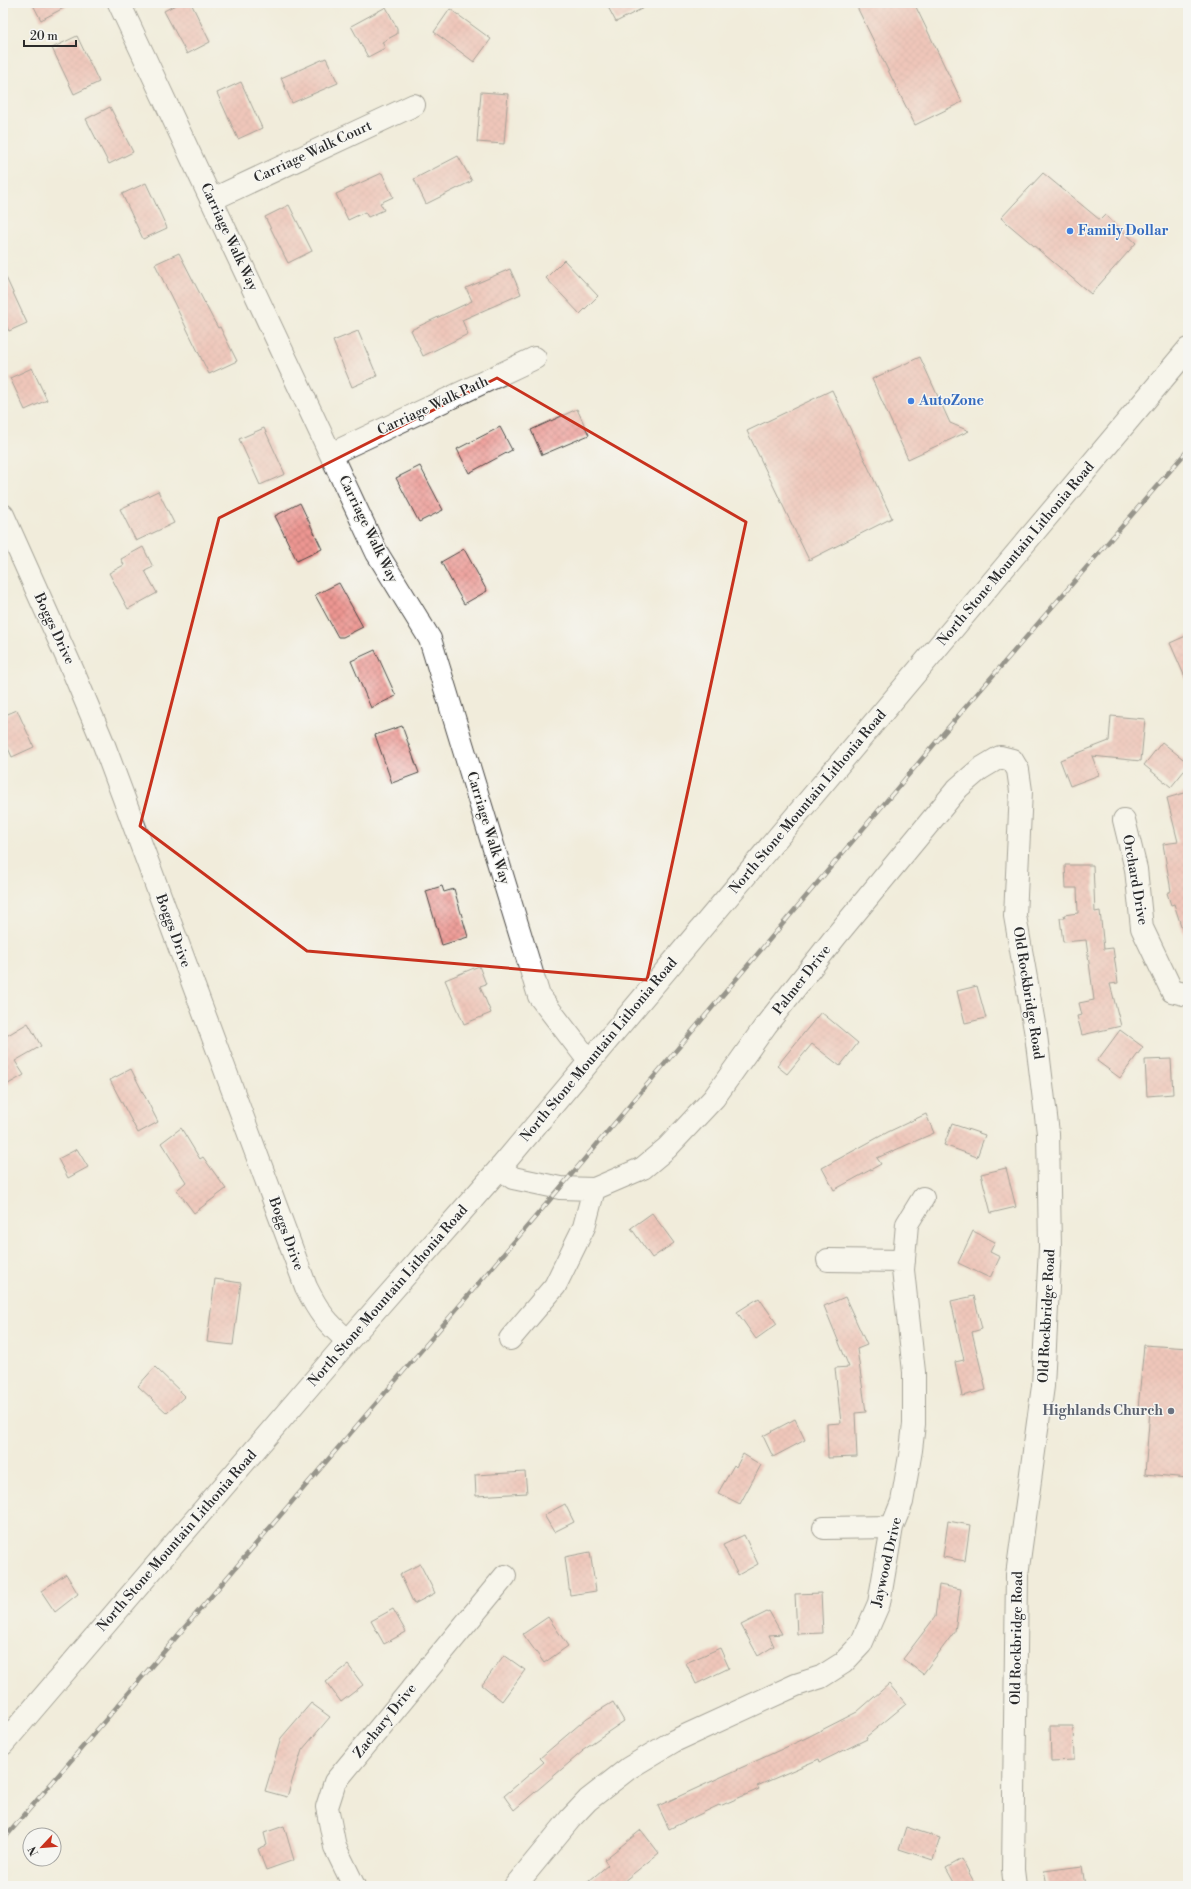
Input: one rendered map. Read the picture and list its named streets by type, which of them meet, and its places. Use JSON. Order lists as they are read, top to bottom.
{
  "streets": {
    "street": [
      "Carriage Walk Court",
      "Carriage Walk Way",
      "Carriage Walk Path",
      "North Stone Mountain Lithonia Road",
      "Boggs Drive",
      "Orchard Drive",
      "Palmer Drive",
      "Old Rockbridge Road",
      "Jaywood Drive",
      "Zachary Drive"
    ]
  },
  "crossings": [
    ["Carriage Walk Court", "Carriage Walk Way"],
    ["Carriage Walk Way", "Carriage Walk Path"],
    ["Carriage Walk Way", "North Stone Mountain Lithonia Road"],
    ["North Stone Mountain Lithonia Road", "Boggs Drive"],
    ["North Stone Mountain Lithonia Road", "Palmer Drive"],
    ["Palmer Drive", "Old Rockbridge Road"]
  ],
  "places": ["Family Dollar", "AutoZone", "Highlands Church"],
  "scale_bar": "20 m",
  "north": "bottom left"
}
